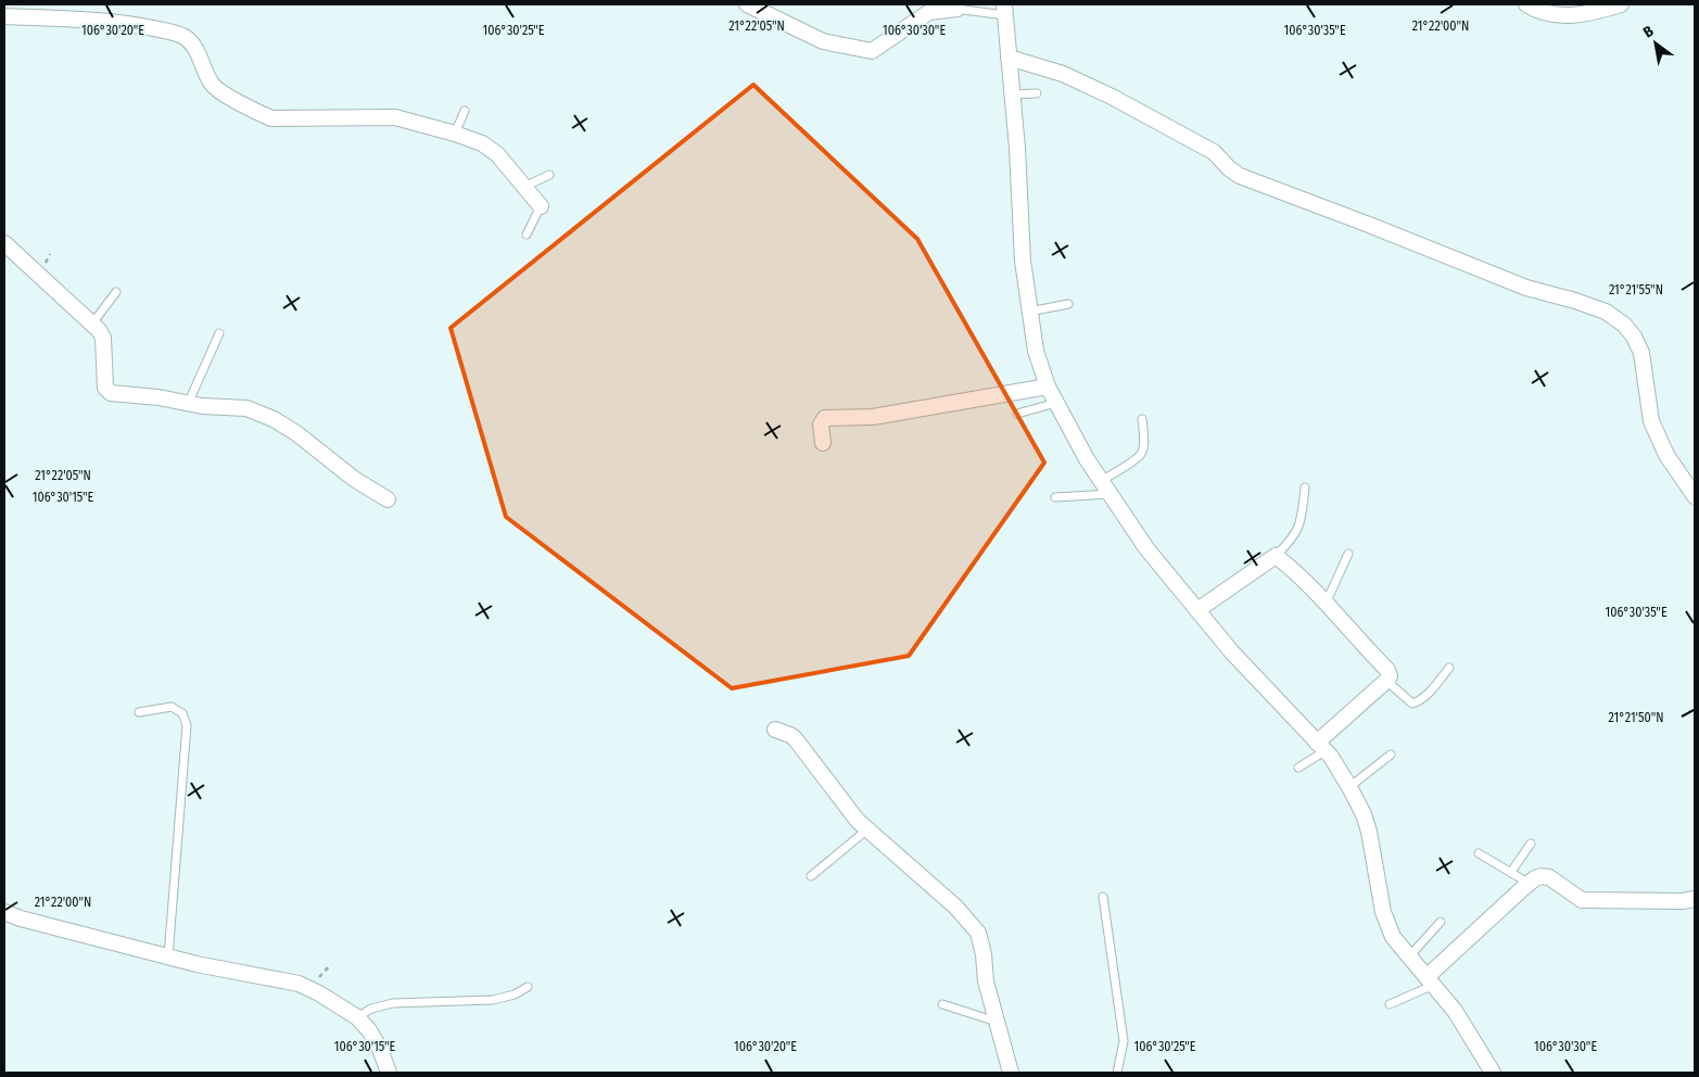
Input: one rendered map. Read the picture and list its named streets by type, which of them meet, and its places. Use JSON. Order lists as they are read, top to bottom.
{
  "north": "top left",
  "coordinates": [
    "21°22'00\"N",
    "21°22'05\"N",
    "106°30'20\"E",
    "106°30'25\"E",
    "106°30'30\"E",
    "106°30'35\"E",
    "21°21'55\"N",
    "106°30'15\"E",
    "21°21'50\"N"
  ]
}
